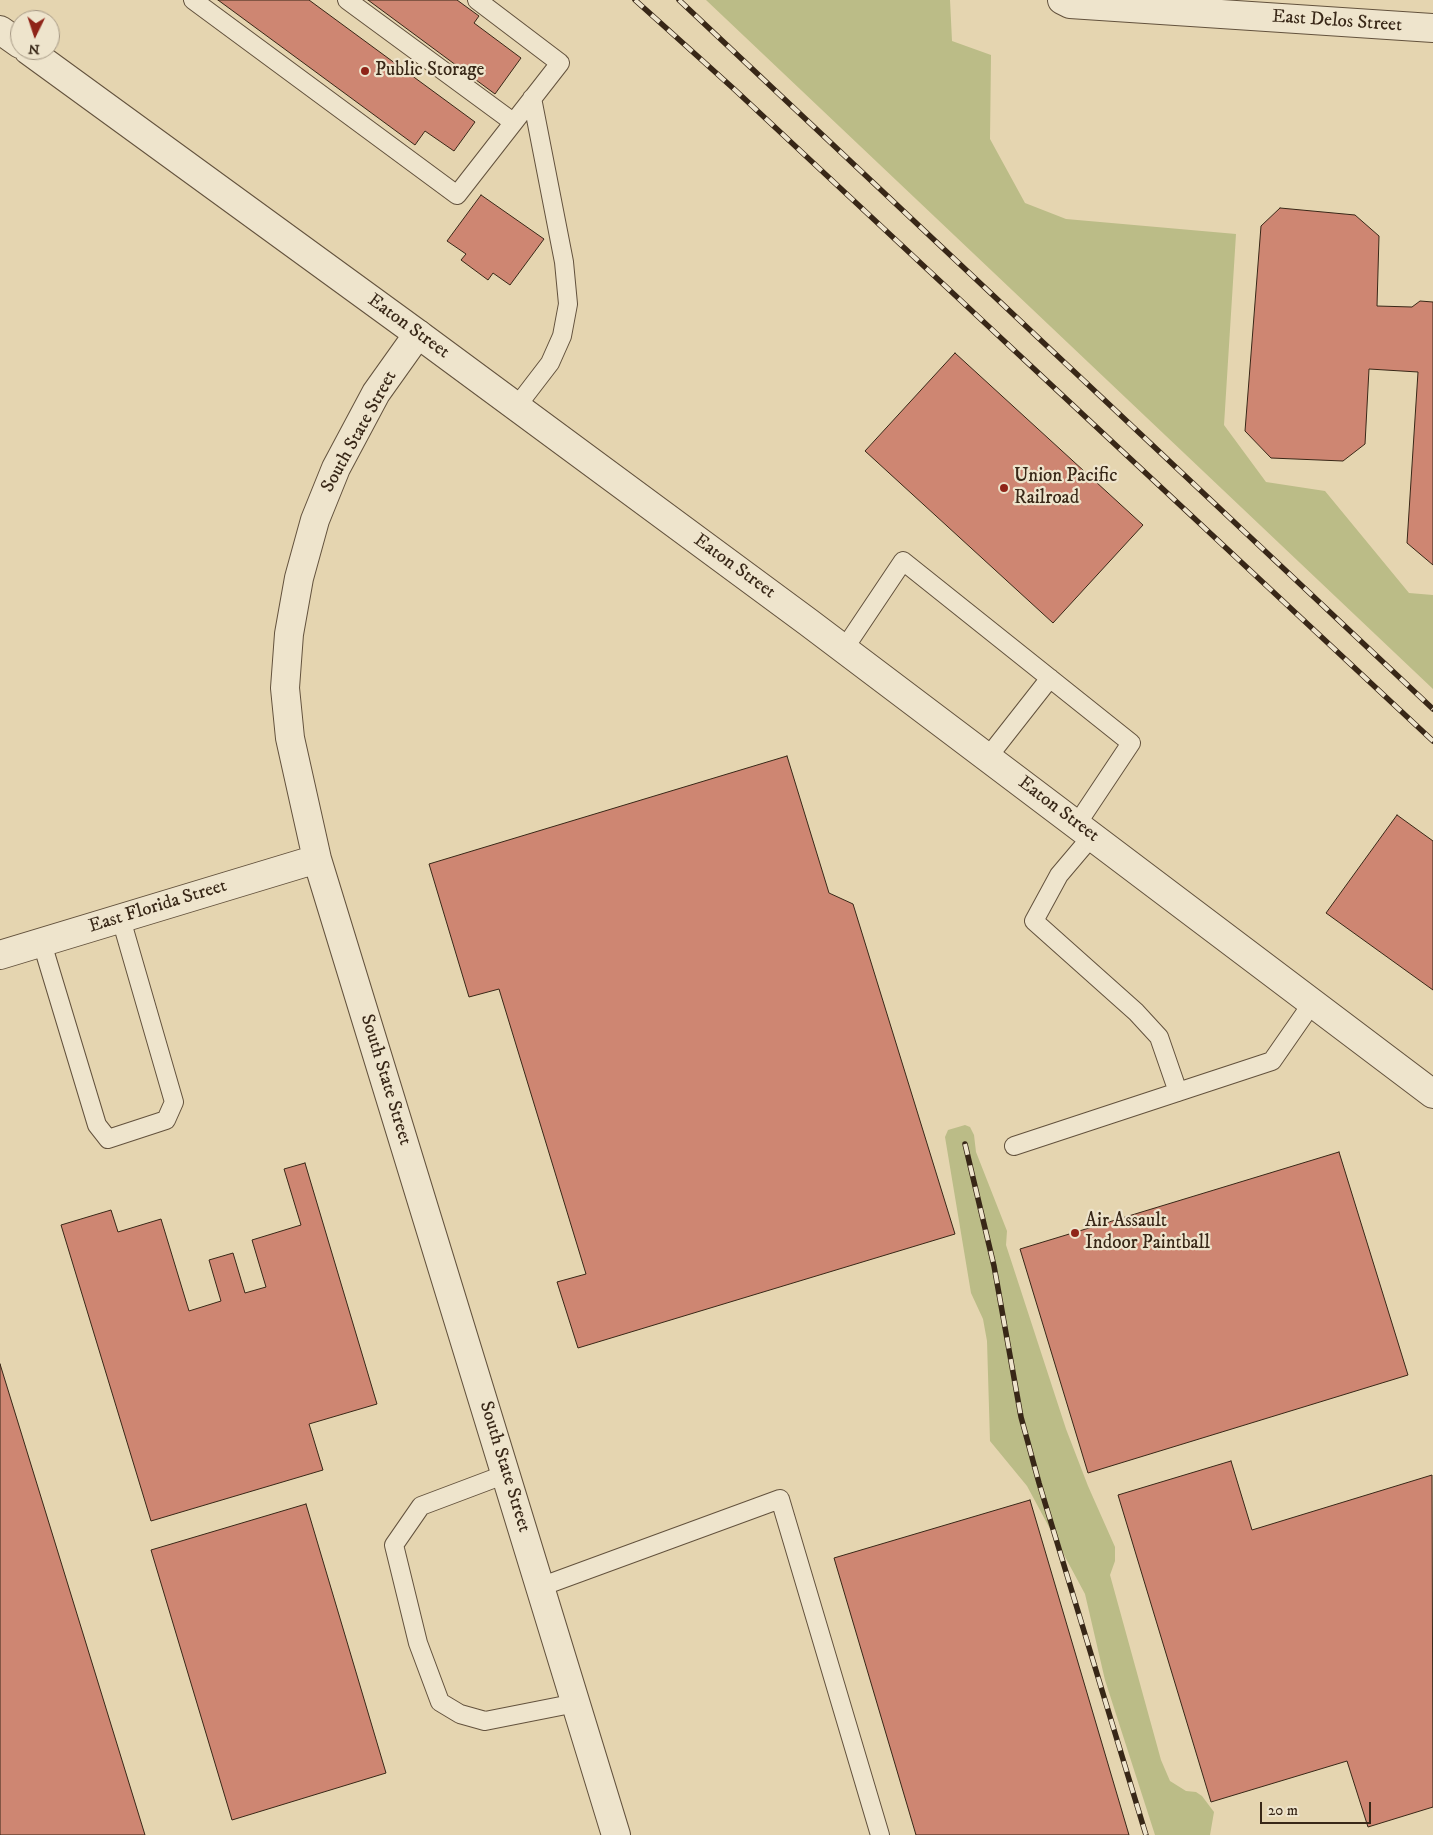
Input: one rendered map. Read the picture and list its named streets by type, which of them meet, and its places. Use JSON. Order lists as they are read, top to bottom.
{
  "streets": {
    "street": [
      "East Delos Street",
      "Eaton Street",
      "South State Street",
      "East Florida Street"
    ]
  },
  "crossings": [
    ["Eaton Street", "South State Street"],
    ["South State Street", "East Florida Street"]
  ],
  "places": ["Public Storage", "Union Pacific Railroad", "Air Assault Indoor Paintball"],
  "scale_bar": "20 m",
  "north": "bottom"
}
